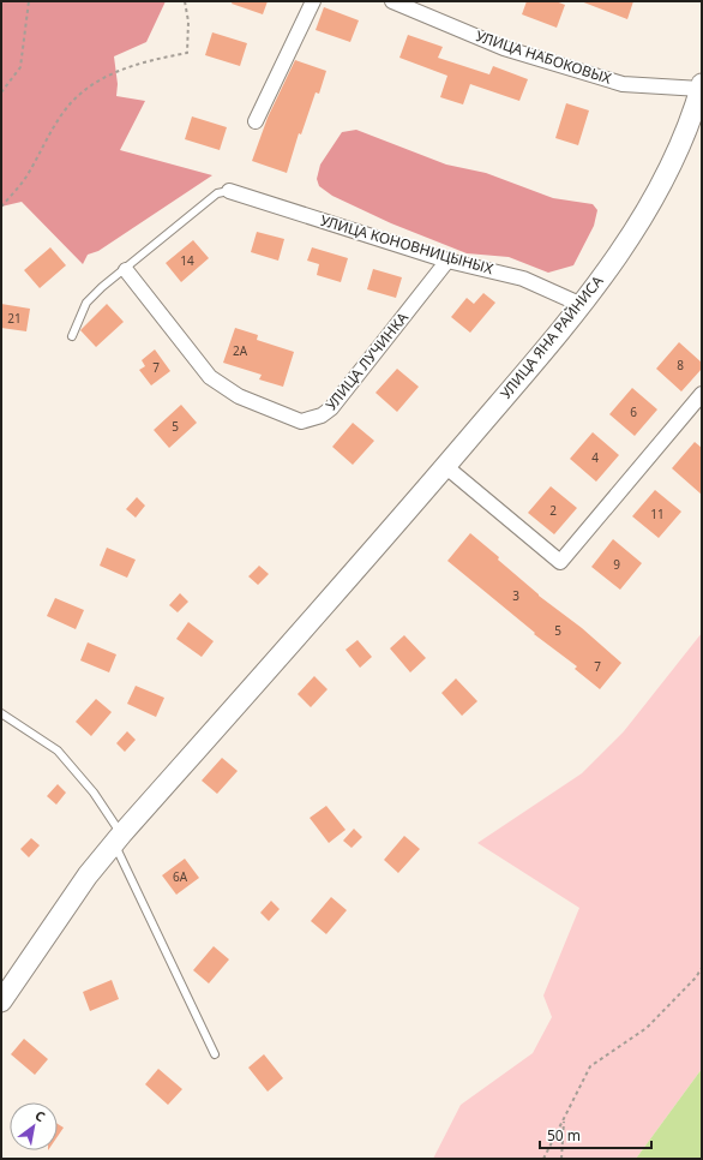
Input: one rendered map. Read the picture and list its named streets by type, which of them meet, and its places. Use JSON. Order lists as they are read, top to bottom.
{
  "streets": {
    "street": [
      "УЛИЦА НАБОКОВЫХ",
      "УЛИЦА КОНОВНИЦЫНЫХ",
      "УЛИЦА ЯНА РАЙНИСА",
      "УЛИЦА ЛУЧИНКА"
    ]
  },
  "crossings": [
    ["УЛИЦА НАБОКОВЫХ", "УЛИЦА ЯНА РАЙНИСА"],
    ["УЛИЦА КОНОВНИЦЫНЫХ", "УЛИЦА ЯНА РАЙНИСА"],
    ["УЛИЦА КОНОВНИЦЫНЫХ", "УЛИЦА ЛУЧИНКА"]
  ],
  "house_numbers": [
    "14",
    "21",
    "2А",
    "8",
    "7",
    "6",
    "5",
    "4",
    "2",
    "11",
    "9",
    "3",
    "5",
    "7",
    "6А"
  ],
  "scale_bar": "50 m",
  "north": "top right"
}
